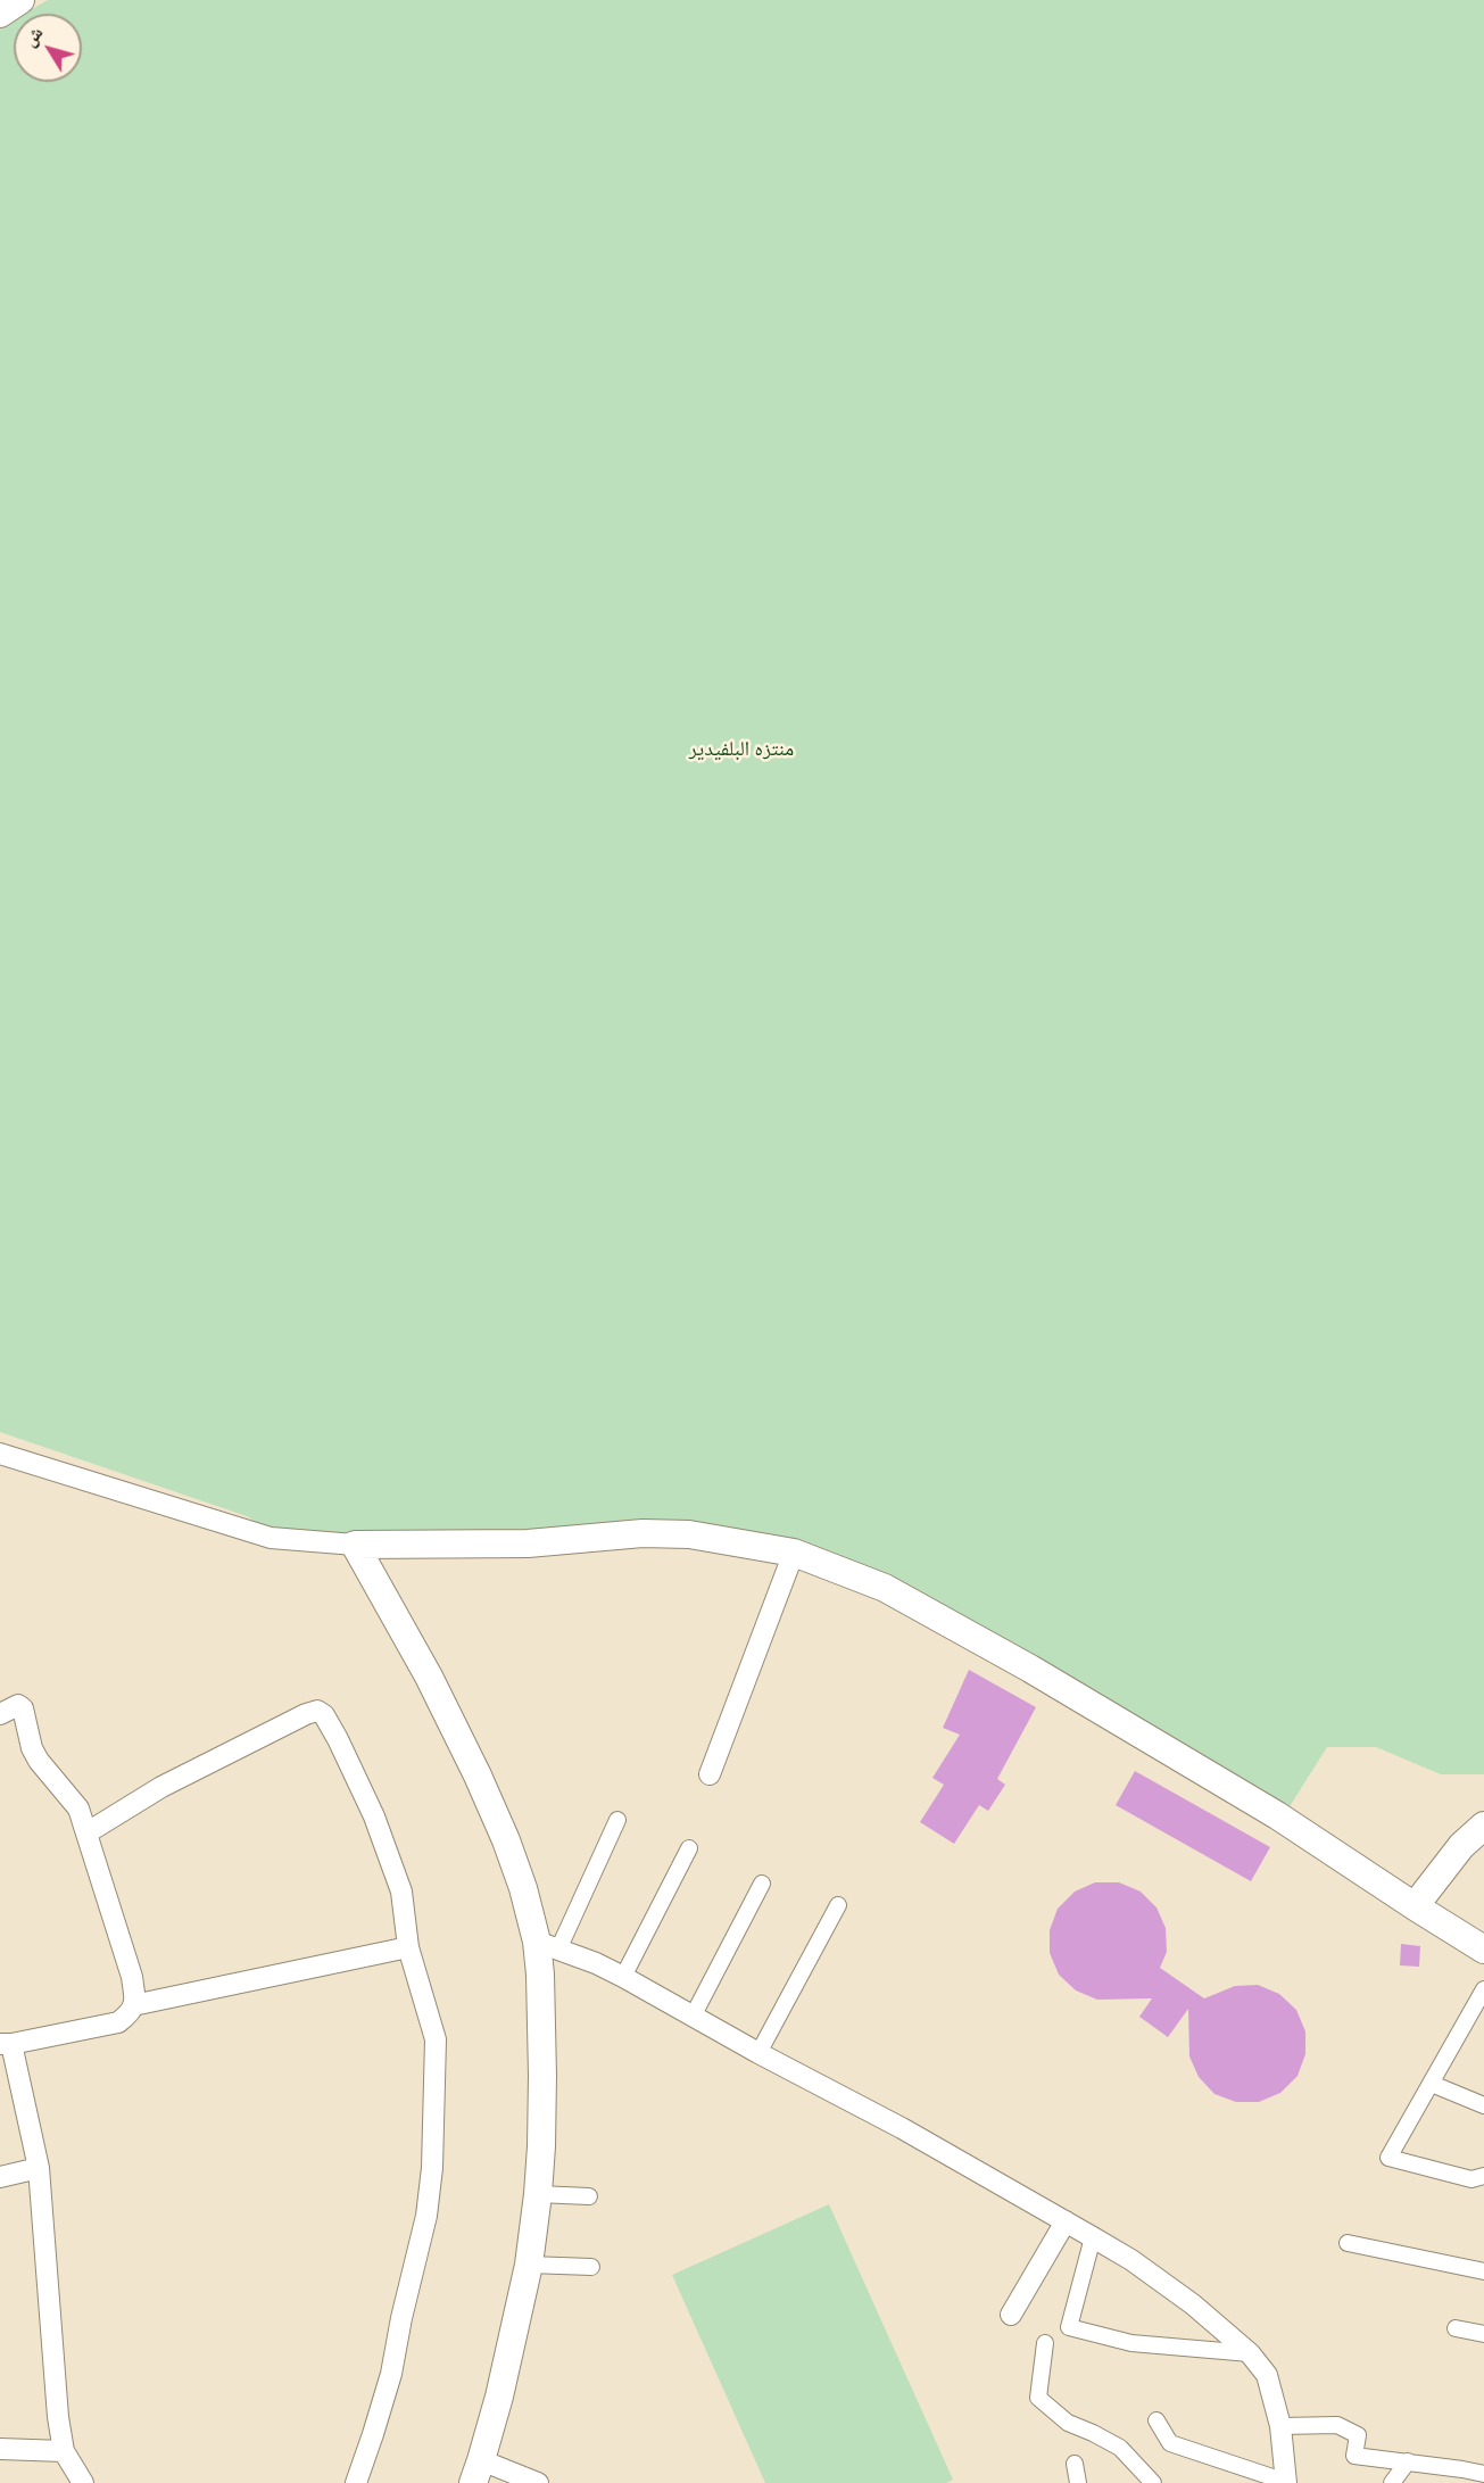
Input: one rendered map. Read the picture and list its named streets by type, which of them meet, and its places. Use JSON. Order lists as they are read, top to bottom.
{
  "parks": ["منتزه البلفيدير"],
  "north": "top left"
}
